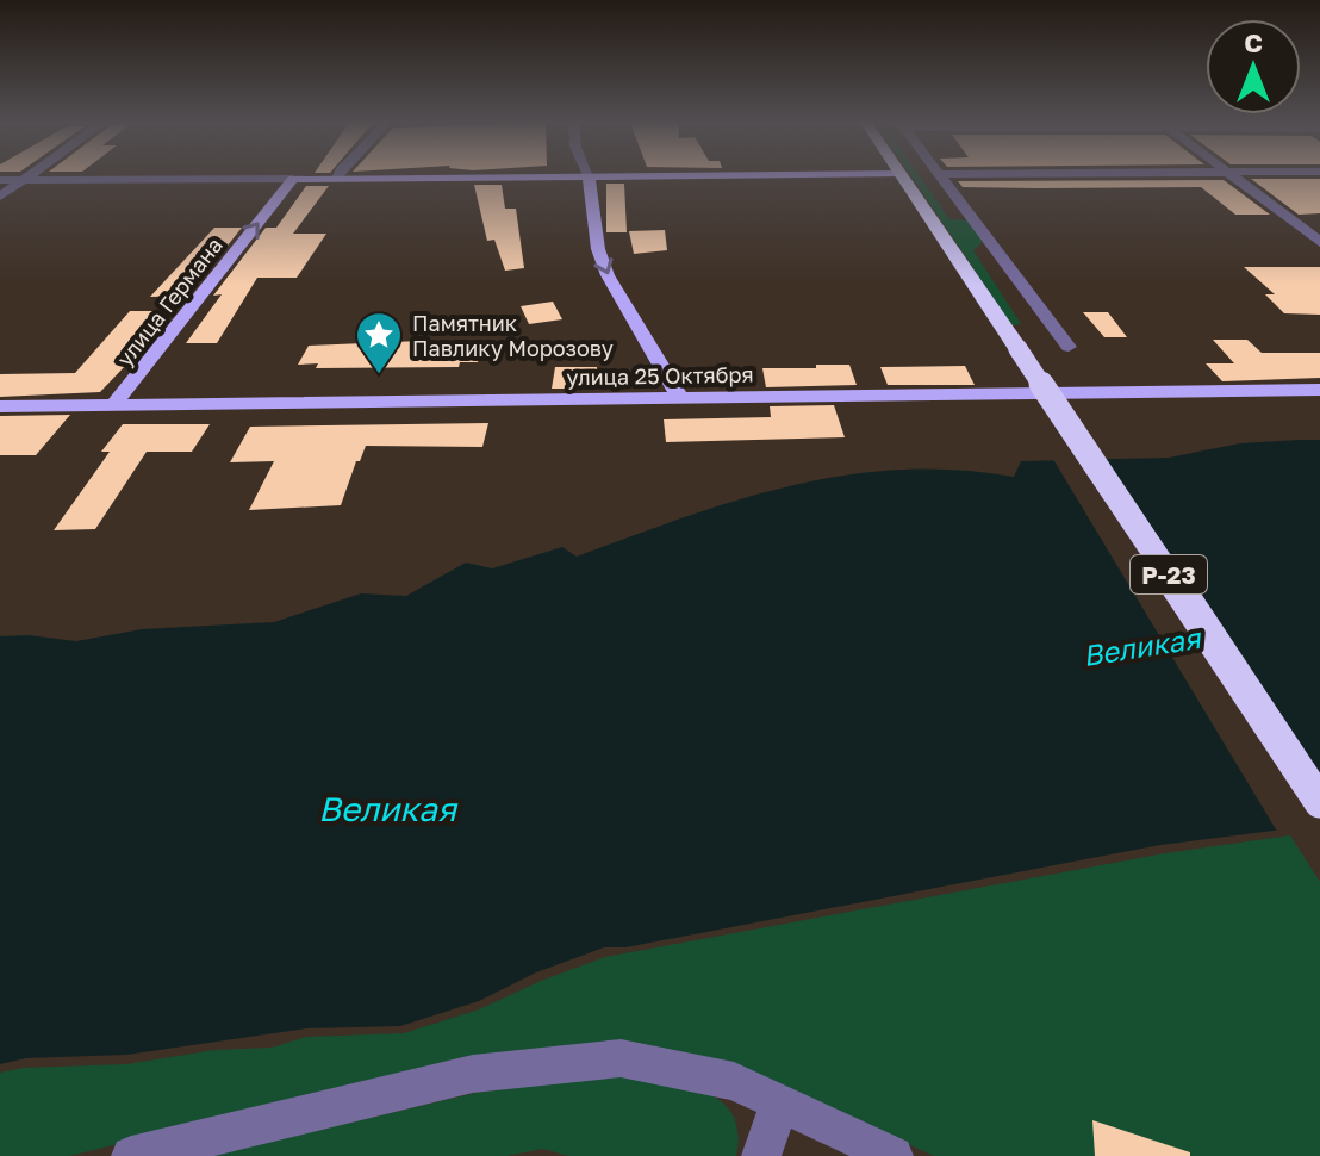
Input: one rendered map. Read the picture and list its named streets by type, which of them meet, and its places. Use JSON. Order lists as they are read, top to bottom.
{
  "streets": {
    "highway": ["Р-23"],
    "main road": ["улица Германа", "улица 25 Октября"]
  },
  "crossings": [
    ["улица Германа", "улица 25 Октября"]
  ],
  "one_way": ["улица Германа"],
  "water": ["Великая"],
  "places": {
    "place": ["Памятник Павлику Морозову"]
  },
  "north": "top"
}
